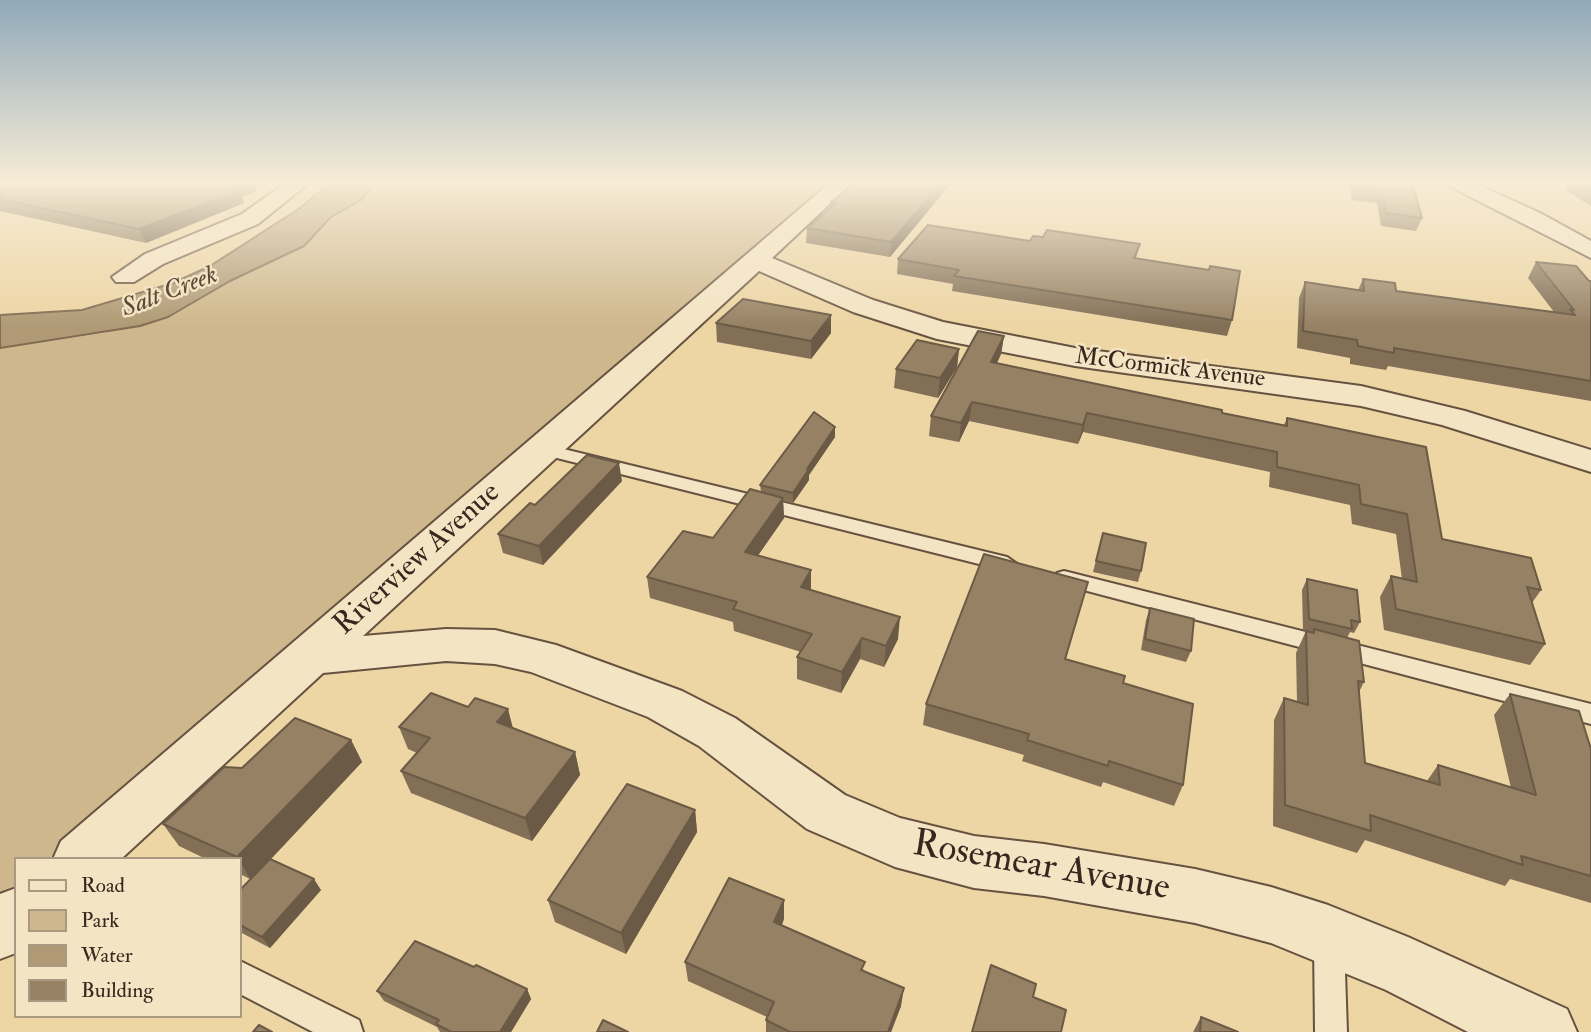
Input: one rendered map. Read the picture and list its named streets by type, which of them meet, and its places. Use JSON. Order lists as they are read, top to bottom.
{
  "streets": {
    "street": ["McCormick Avenue", "Riverview Avenue", "Rosemear Avenue"]
  },
  "crossings": [
    ["McCormick Avenue", "Riverview Avenue"],
    ["Riverview Avenue", "Rosemear Avenue"]
  ],
  "water": ["Salt Creek"],
  "legend": [
    "Road",
    "Park",
    "Water",
    "Building"
  ]
}
